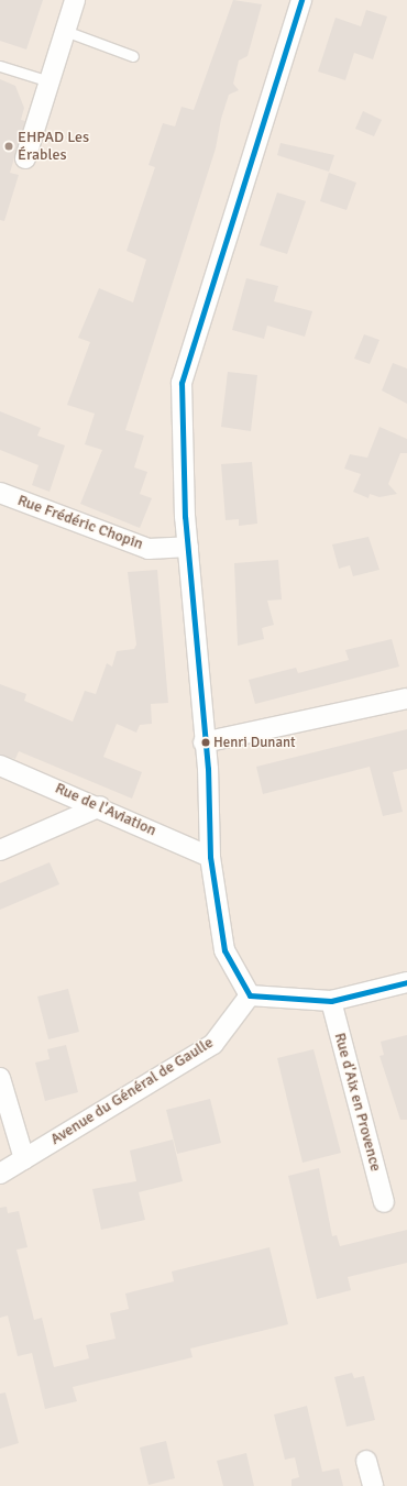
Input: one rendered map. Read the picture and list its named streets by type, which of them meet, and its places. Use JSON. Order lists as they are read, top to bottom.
{
  "streets": {
    "street": [
      "Rue Frédéric Chopin",
      "Rue de l'Aviation",
      "Avenue du Général de Gaulle",
      "Rue d'Aix en Provence"
    ]
  },
  "places": ["EHPAD Les Érables", "Henri Dunant"]
}
